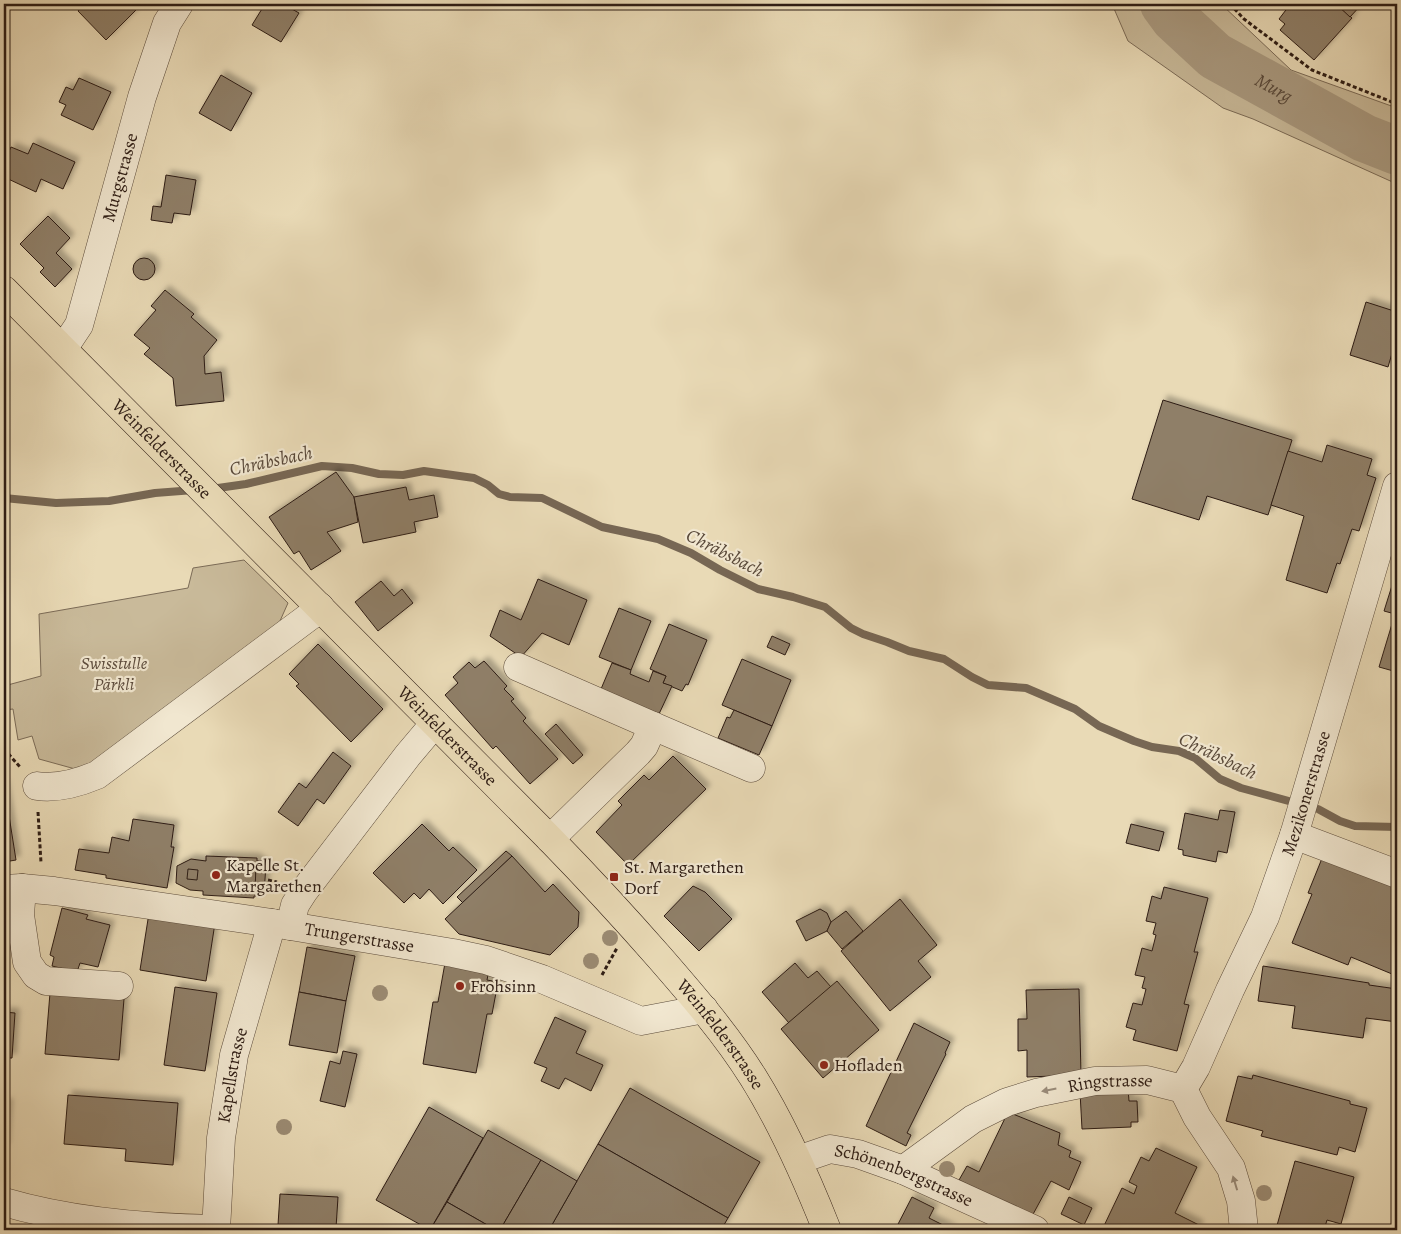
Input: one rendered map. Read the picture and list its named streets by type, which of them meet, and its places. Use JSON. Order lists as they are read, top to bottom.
{
  "streets": {
    "main road": ["Weinfelderstrasse"],
    "street": [
      "Murgstrasse",
      "Mezikonerstrasse",
      "Trungerstrasse",
      "Kapellstrasse",
      "Ringstrasse",
      "Schönenbergstrasse"
    ]
  },
  "crossings": [
    ["Murgstrasse", "Weinfelderstrasse"],
    ["Weinfelderstrasse", "Trungerstrasse"],
    ["Weinfelderstrasse", "Kapellstrasse"],
    ["Weinfelderstrasse", "Schönenbergstrasse"],
    ["Mezikonerstrasse", "Ringstrasse"],
    ["Trungerstrasse", "Kapellstrasse"],
    ["Ringstrasse", "Schönenbergstrasse"]
  ],
  "one_way": ["Ringstrasse"],
  "water": ["Murg", "Chräbsbach"],
  "parks": ["Swisstulle Pärkli"],
  "places": {
    "other": ["Kapelle St. Margarethen", "Frohsinn", "Hofladen"],
    "transit": ["St. Margarethen Dorf"]
  }
}
